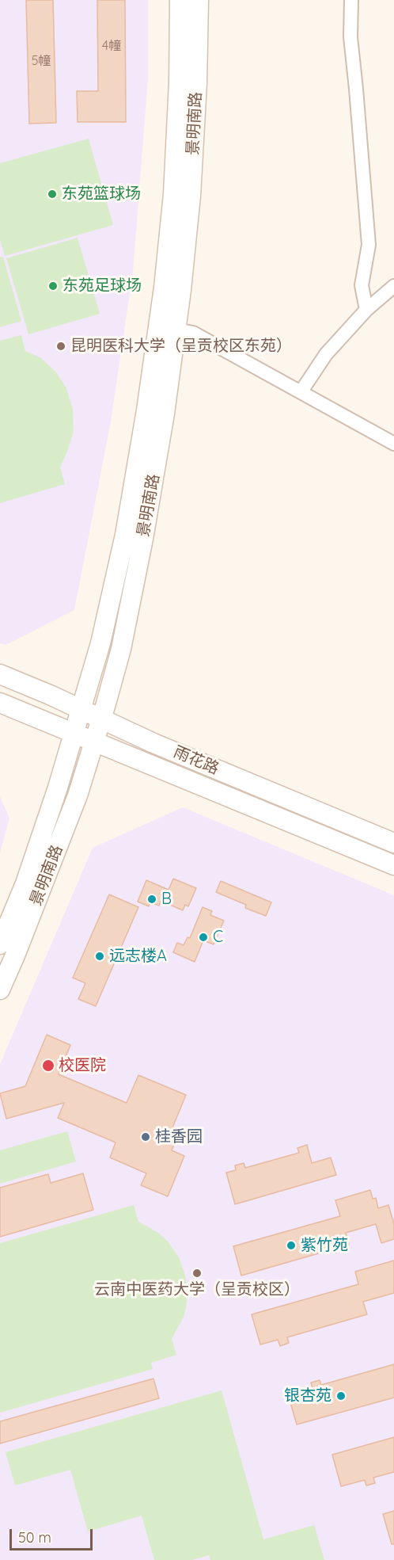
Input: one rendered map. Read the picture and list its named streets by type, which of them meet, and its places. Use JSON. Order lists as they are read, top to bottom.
{
  "streets": {
    "street": ["景明南路", "雨花路"]
  },
  "crossings": [
    ["景明南路", "雨花路"]
  ],
  "places": [
    "东苑篮球场",
    "东苑足球场",
    "昆明医科大学（呈贡校区东苑）",
    "B",
    "C",
    "远志楼A",
    "校医院",
    "桂香园",
    "紫竹苑",
    "云南中医药大学（呈贡校区）",
    "银杏苑"
  ],
  "house_numbers": ["4幢", "5幢"],
  "scale_bar": "50 m"
}
